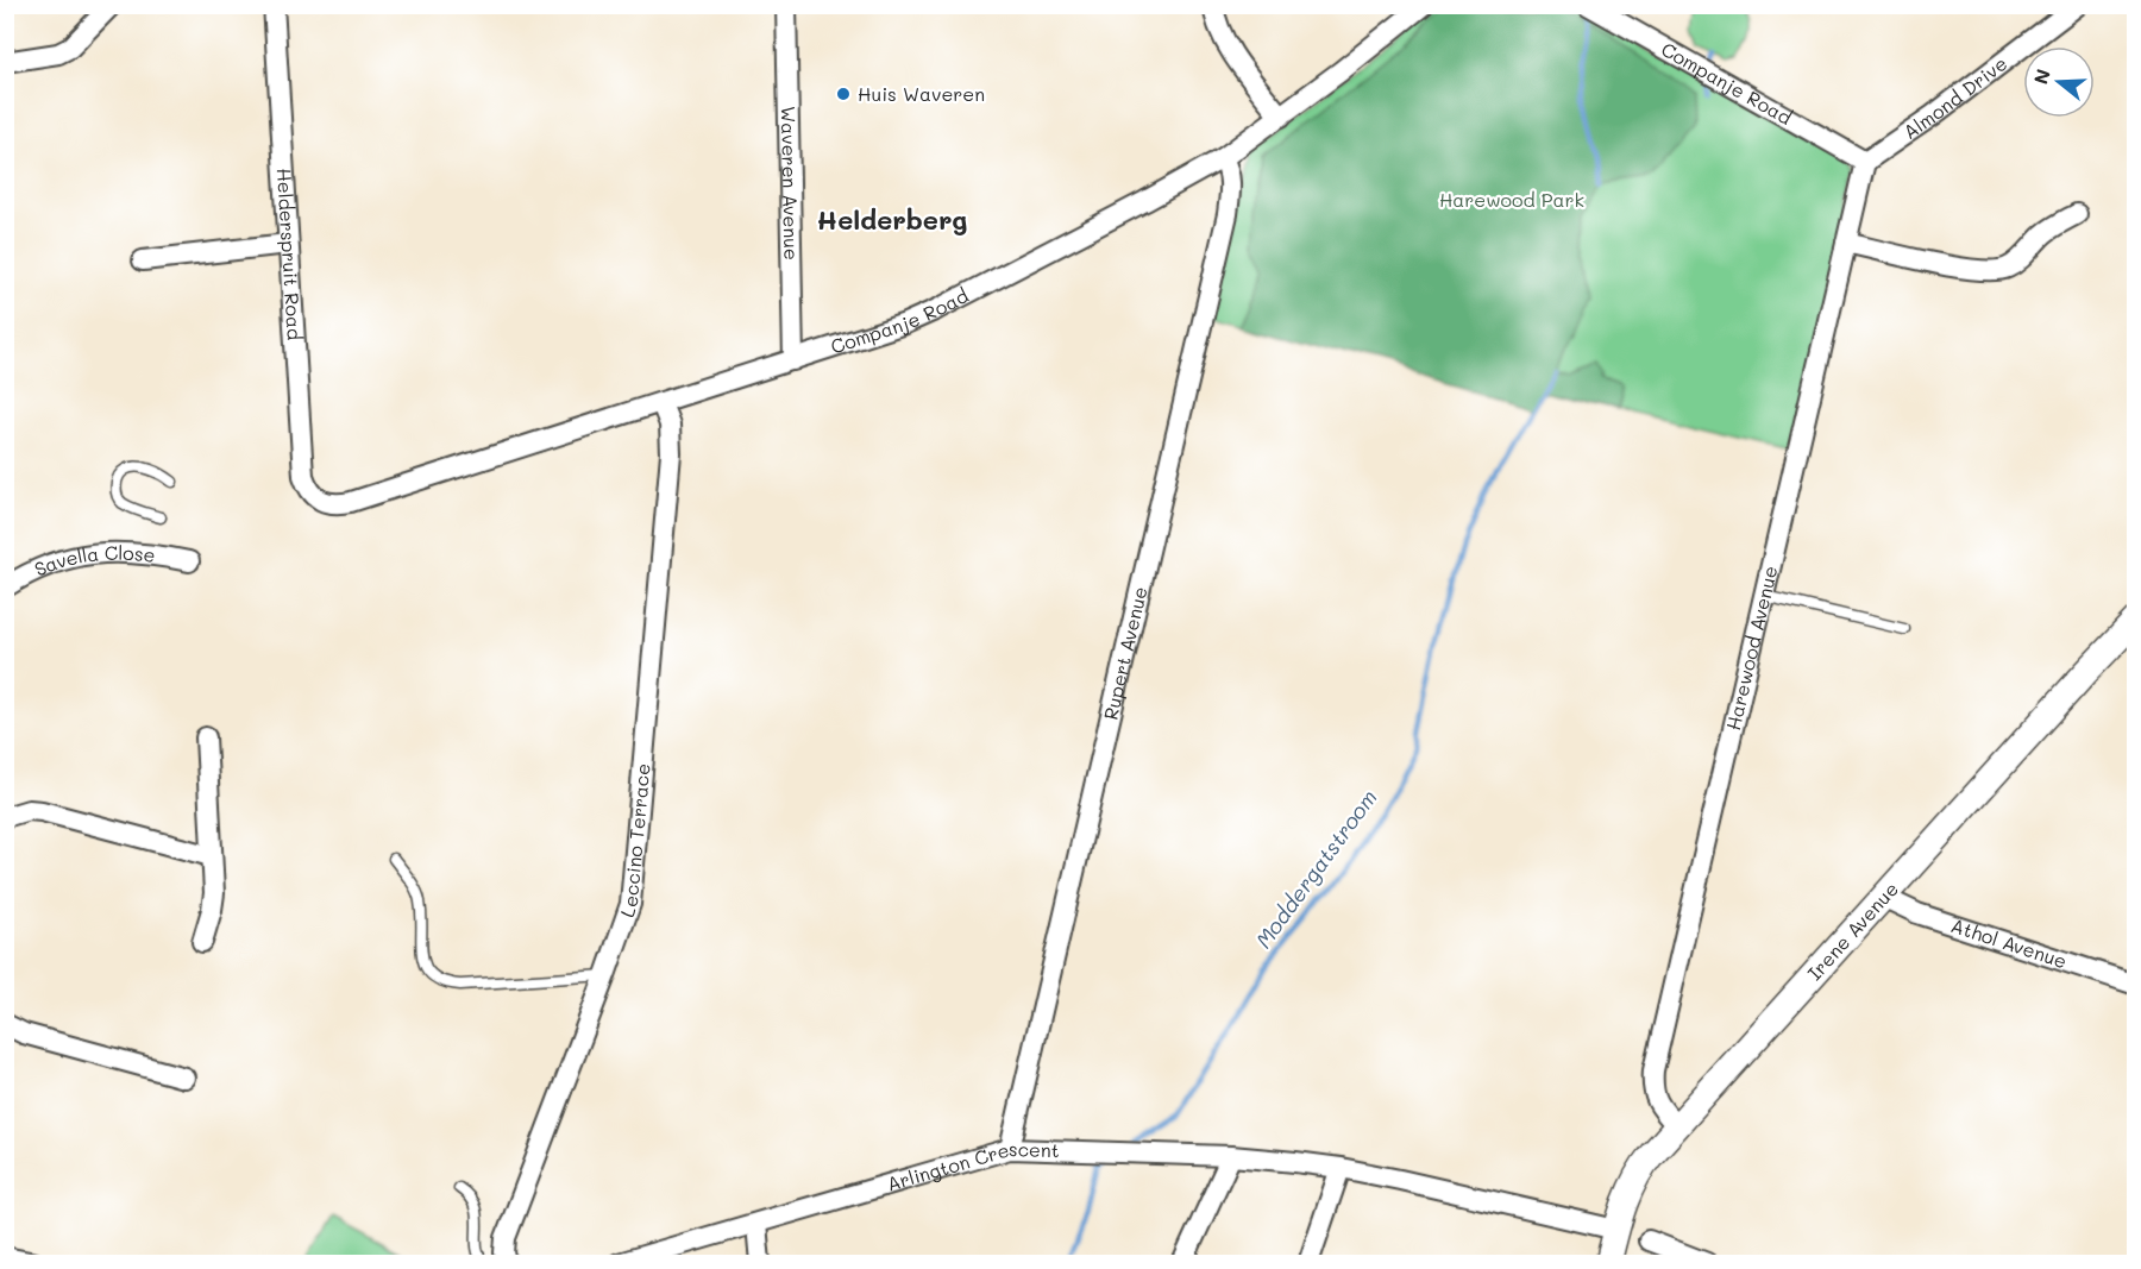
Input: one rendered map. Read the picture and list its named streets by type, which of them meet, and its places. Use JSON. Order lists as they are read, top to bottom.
{
  "streets": {
    "street": [
      "Companje Road",
      "Almond Drive",
      "Waveren Avenue",
      "Helderspruit Road",
      "Savella Close",
      "Harewood Avenue",
      "Rupert Avenue",
      "Leccino Terrace",
      "Irene Avenue",
      "Athol Avenue",
      "Arlington Crescent"
    ]
  },
  "crossings": [
    ["Companje Road", "Almond Drive"],
    ["Companje Road", "Waveren Avenue"],
    ["Companje Road", "Helderspruit Road"],
    ["Companje Road", "Harewood Avenue"],
    ["Companje Road", "Rupert Avenue"],
    ["Companje Road", "Leccino Terrace"],
    ["Almond Drive", "Harewood Avenue"],
    ["Harewood Avenue", "Irene Avenue"],
    ["Rupert Avenue", "Arlington Crescent"],
    ["Irene Avenue", "Athol Avenue"],
    ["Irene Avenue", "Arlington Crescent"]
  ],
  "districts": ["Helderberg"],
  "water": ["Moddergatstroom"],
  "parks": ["Harewood Park"],
  "places": ["Huis Waveren"],
  "north": "left"
}
